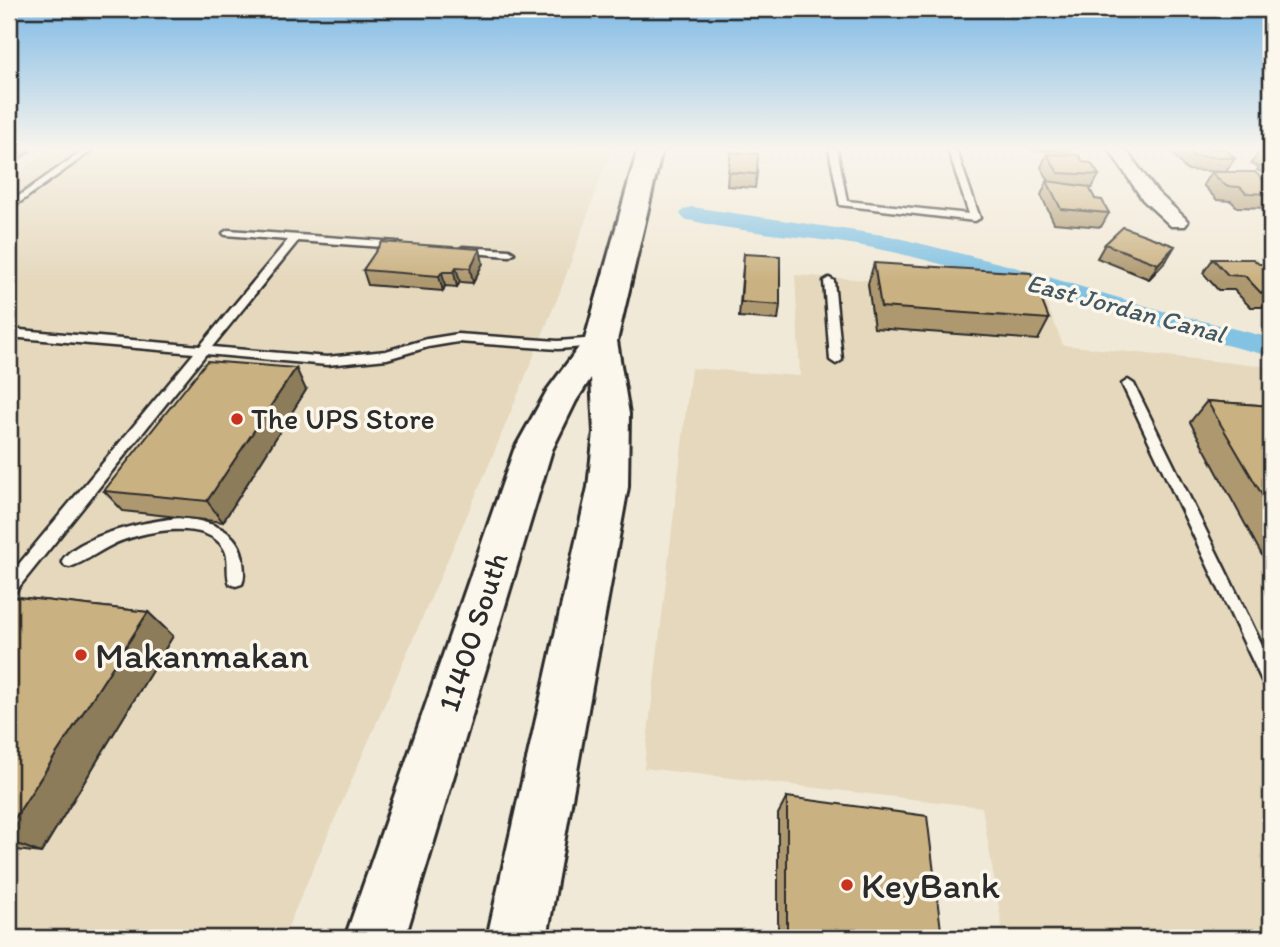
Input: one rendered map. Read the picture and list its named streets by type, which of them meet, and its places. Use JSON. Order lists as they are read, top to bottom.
{
  "streets": {
    "main road": ["11400 South"]
  },
  "water": ["East Jordan Canal"],
  "places": ["The UPS Store", "Makanmakan", "KeyBank"]
}
